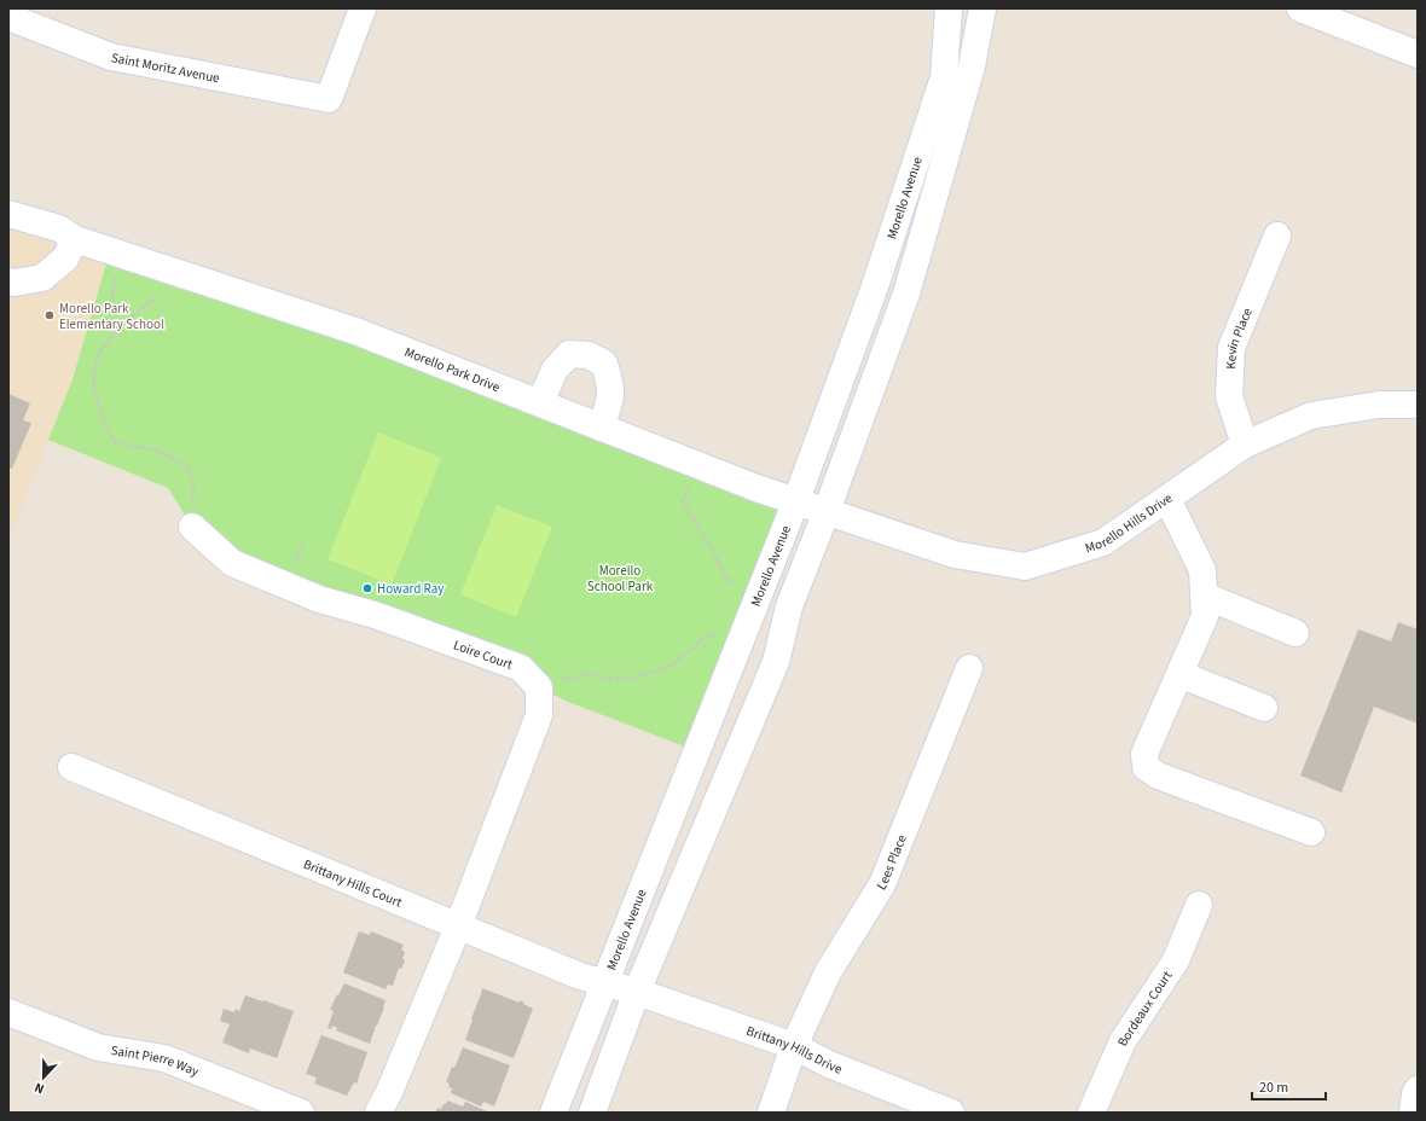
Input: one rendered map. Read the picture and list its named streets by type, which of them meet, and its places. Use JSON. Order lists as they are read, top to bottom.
{
  "streets": {
    "street": [
      "Saint Moritz Avenue",
      "Morello Avenue",
      "Kevin Place",
      "Morello Park Drive",
      "Morello Hills Drive",
      "Loire Court",
      "Lees Place",
      "Brittany Hills Court",
      "Bordeaux Court",
      "Brittany Hills Drive",
      "Saint Pierre Way"
    ]
  },
  "crossings": [
    ["Morello Avenue", "Morello Park Drive"],
    ["Morello Avenue", "Morello Hills Drive"],
    ["Morello Avenue", "Brittany Hills Court"],
    ["Morello Avenue", "Brittany Hills Drive"],
    ["Kevin Place", "Morello Hills Drive"],
    ["Morello Park Drive", "Morello Hills Drive"],
    ["Lees Place", "Brittany Hills Drive"],
    ["Brittany Hills Court", "Brittany Hills Drive"]
  ],
  "parks": ["Morello School Park"],
  "places": ["Morello Park Elementary School", "Howard Ray"],
  "scale_bar": "20 m",
  "north": "bottom"
}
